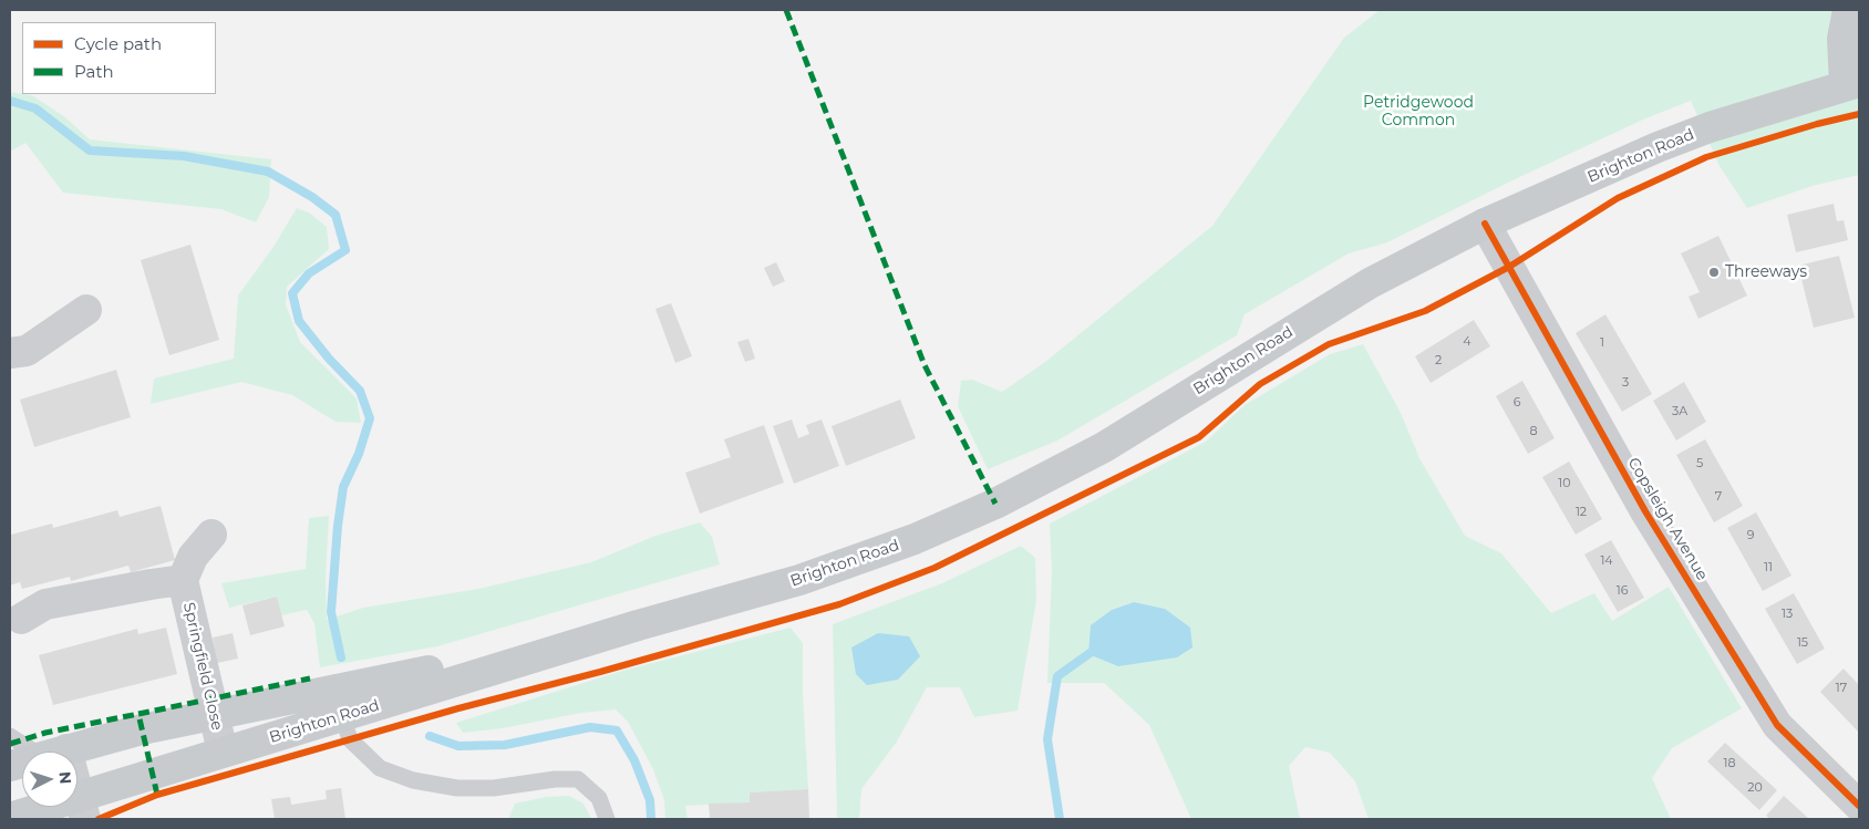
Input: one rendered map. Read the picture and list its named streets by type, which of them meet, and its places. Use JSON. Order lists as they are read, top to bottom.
{
  "streets": {
    "main road": ["Brighton Road"],
    "street": ["Copsleigh Avenue", "Springfield Close"]
  },
  "crossings": [
    ["Brighton Road", "Copsleigh Avenue"],
    ["Brighton Road", "Springfield Close"]
  ],
  "parks": ["Petridgewood Common"],
  "places": ["Threeways"],
  "house_numbers": [
    "4",
    "1",
    "2",
    "3",
    "6",
    "3A",
    "8",
    "5",
    "10",
    "7",
    "12",
    "9",
    "14",
    "11",
    "16",
    "13",
    "15",
    "17",
    "18",
    "20"
  ],
  "legend": ["Cycle path", "Path"],
  "north": "right"
}
